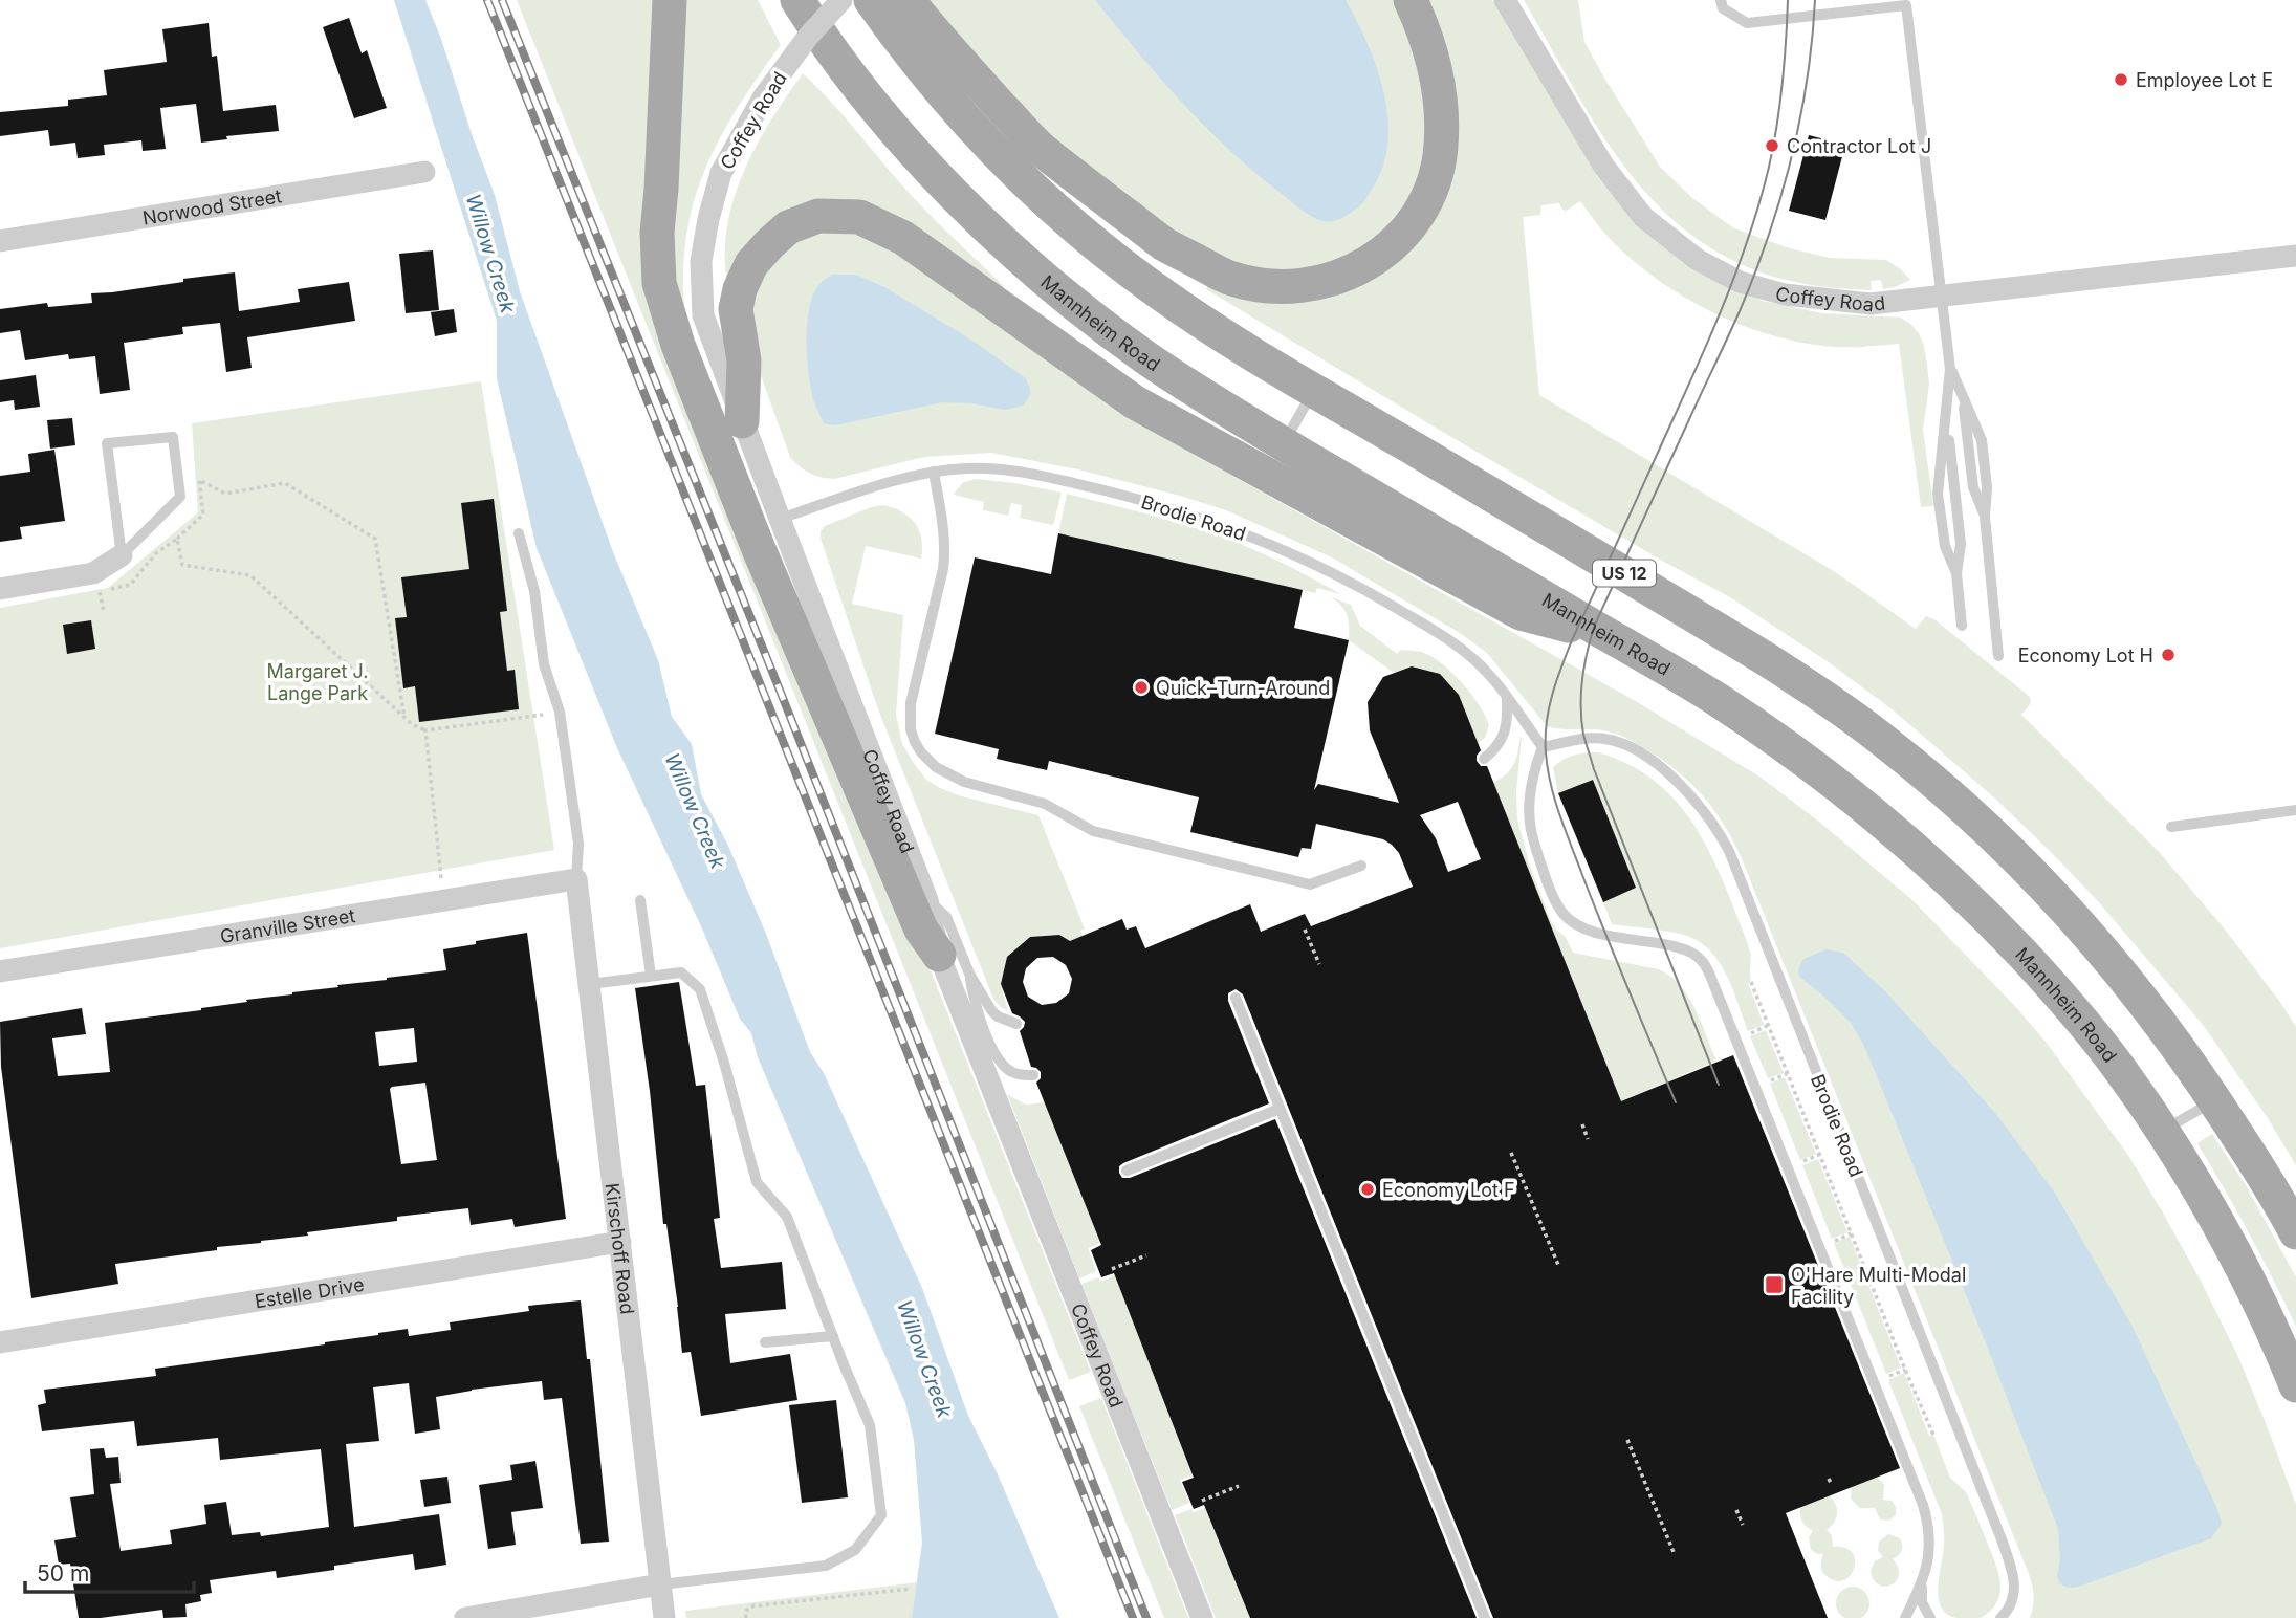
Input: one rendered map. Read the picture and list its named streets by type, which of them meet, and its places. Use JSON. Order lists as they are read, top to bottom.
{
  "streets": {
    "main road": ["Mannheim Road", "US 12"],
    "street": [
      "Coffey Road",
      "Norwood Street",
      "Granville Street",
      "Kirschoff Road",
      "Estelle Drive"
    ],
    "lane": ["Brodie Road"]
  },
  "crossings": [
    ["Coffey Road", "Brodie Road"],
    ["Granville Street", "Kirschoff Road"],
    ["Kirschoff Road", "Estelle Drive"]
  ],
  "water": ["Willow Creek"],
  "parks": ["Margaret J. Lange Park"],
  "places": {
    "other": [
      "Employee Lot E",
      "Contractor Lot J",
      "Economy Lot H",
      "Quick–Turn-Around",
      "Economy Lot F"
    ],
    "transit": ["O'Hare Multi-Modal Facility"]
  },
  "scale_bar": "50 m"
}
